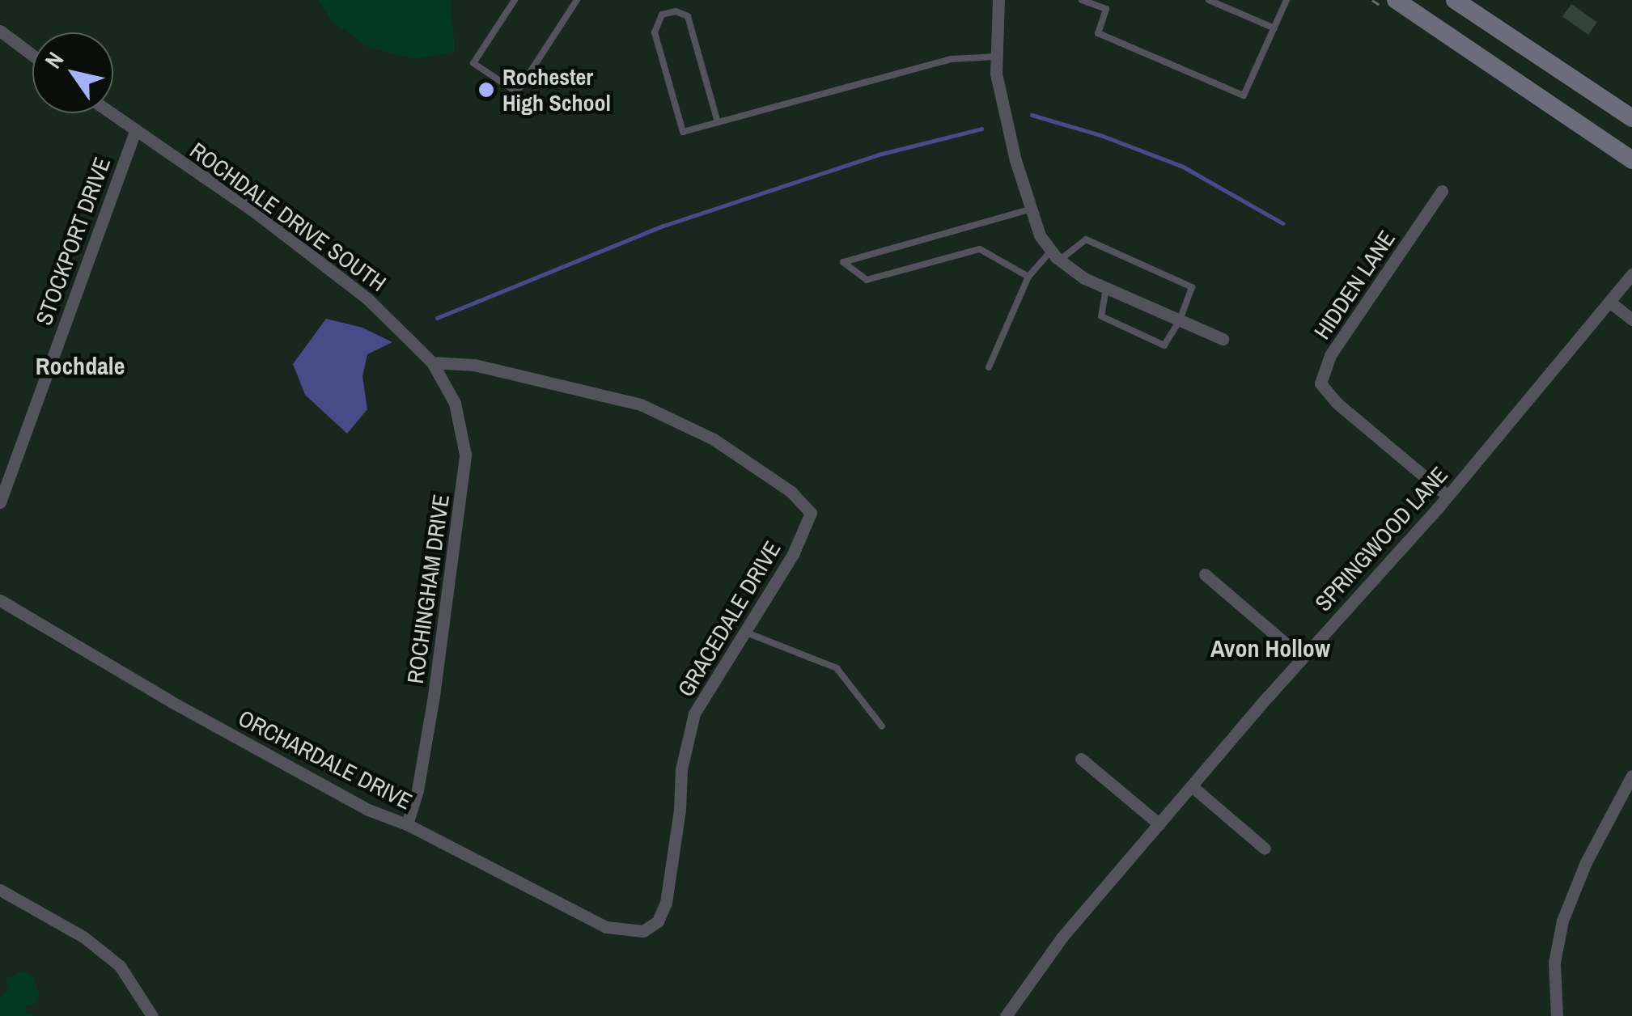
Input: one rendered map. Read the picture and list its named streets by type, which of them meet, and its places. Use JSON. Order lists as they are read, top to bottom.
{
  "streets": {
    "street": [
      "ROCHDALE DRIVE SOUTH",
      "STOCKPORT DRIVE",
      "HIDDEN LANE",
      "SPRINGWOOD LANE",
      "ROCHINGHAM DRIVE",
      "GRACEDALE DRIVE",
      "ORCHARDALE DRIVE"
    ]
  },
  "crossings": [
    ["ROCHDALE DRIVE SOUTH", "STOCKPORT DRIVE"],
    ["ROCHDALE DRIVE SOUTH", "ROCHINGHAM DRIVE"],
    ["ROCHDALE DRIVE SOUTH", "GRACEDALE DRIVE"],
    ["HIDDEN LANE", "SPRINGWOOD LANE"],
    ["ROCHINGHAM DRIVE", "GRACEDALE DRIVE"],
    ["ROCHINGHAM DRIVE", "ORCHARDALE DRIVE"],
    ["GRACEDALE DRIVE", "ORCHARDALE DRIVE"]
  ],
  "districts": ["Rochdale", "Avon Hollow"],
  "places": ["Rochester High School"],
  "north": "top left"
}
